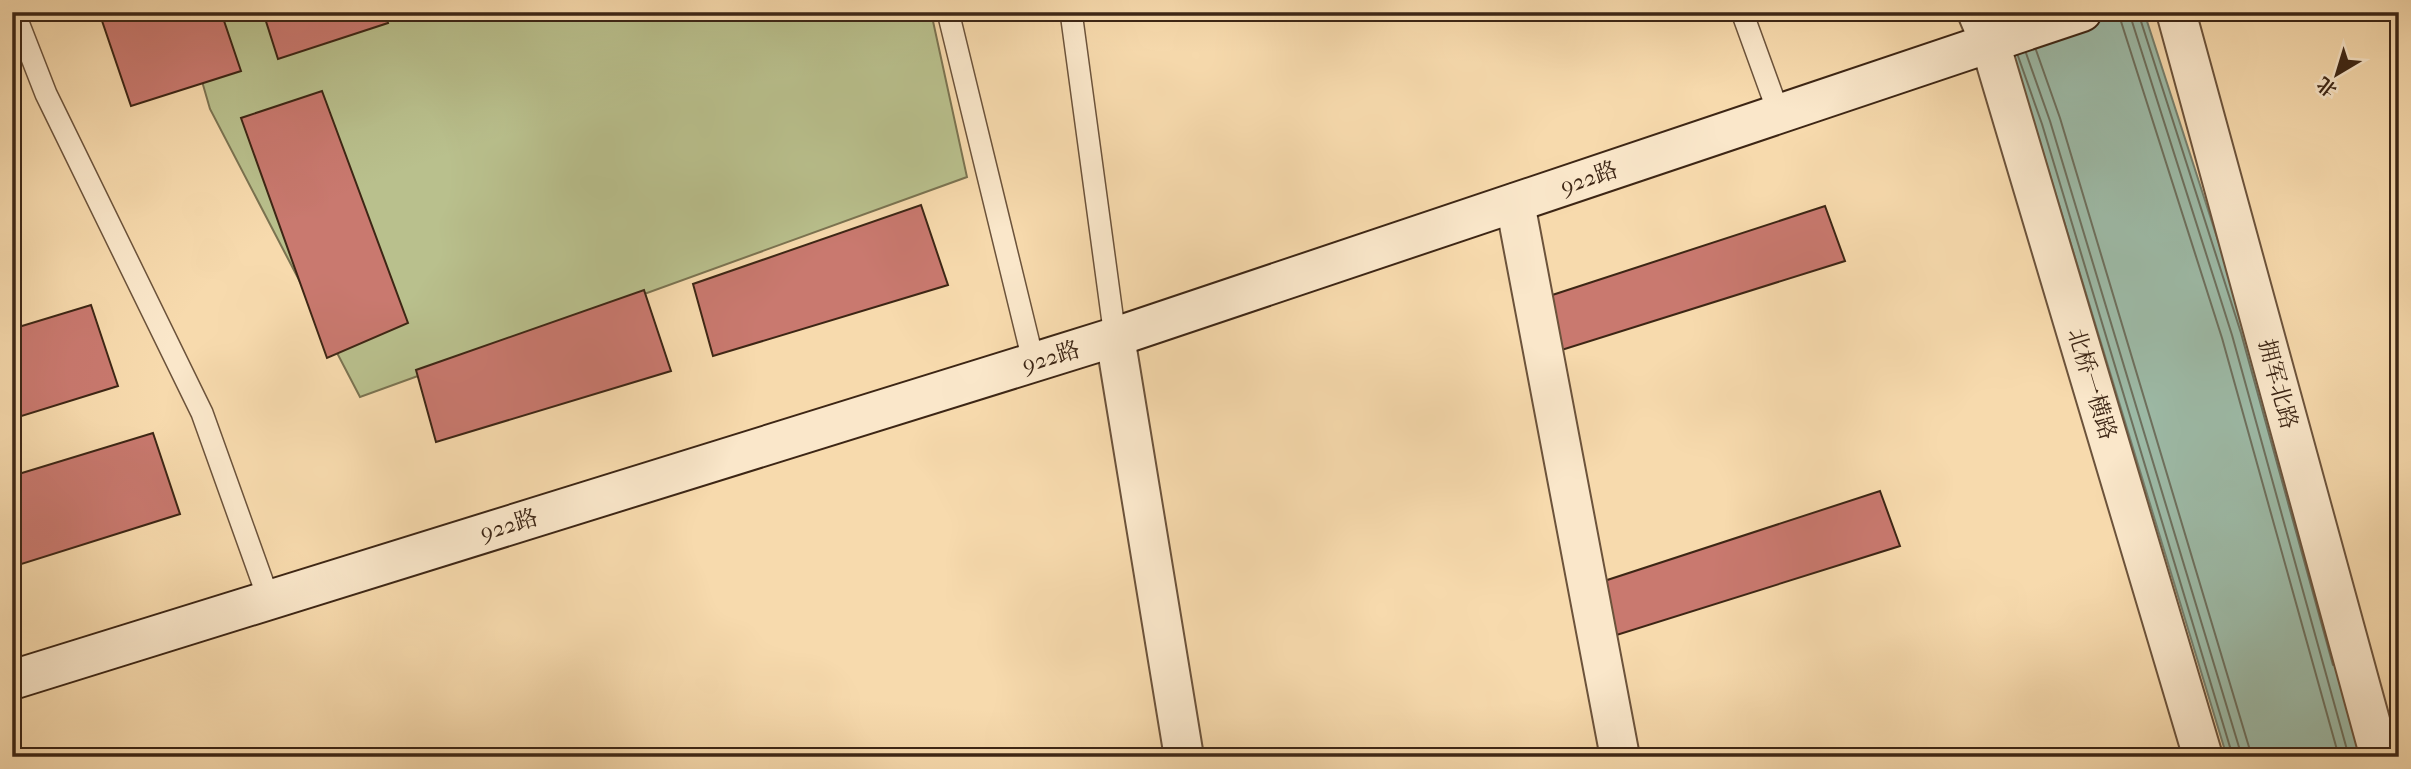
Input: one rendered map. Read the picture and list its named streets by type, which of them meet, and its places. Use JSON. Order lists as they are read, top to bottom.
{
  "streets": {
    "street": ["922路", "北桥一横路", "拥军北路"]
  },
  "crossings": [
    ["922路", "北桥一横路"]
  ],
  "north": "bottom left"
}
